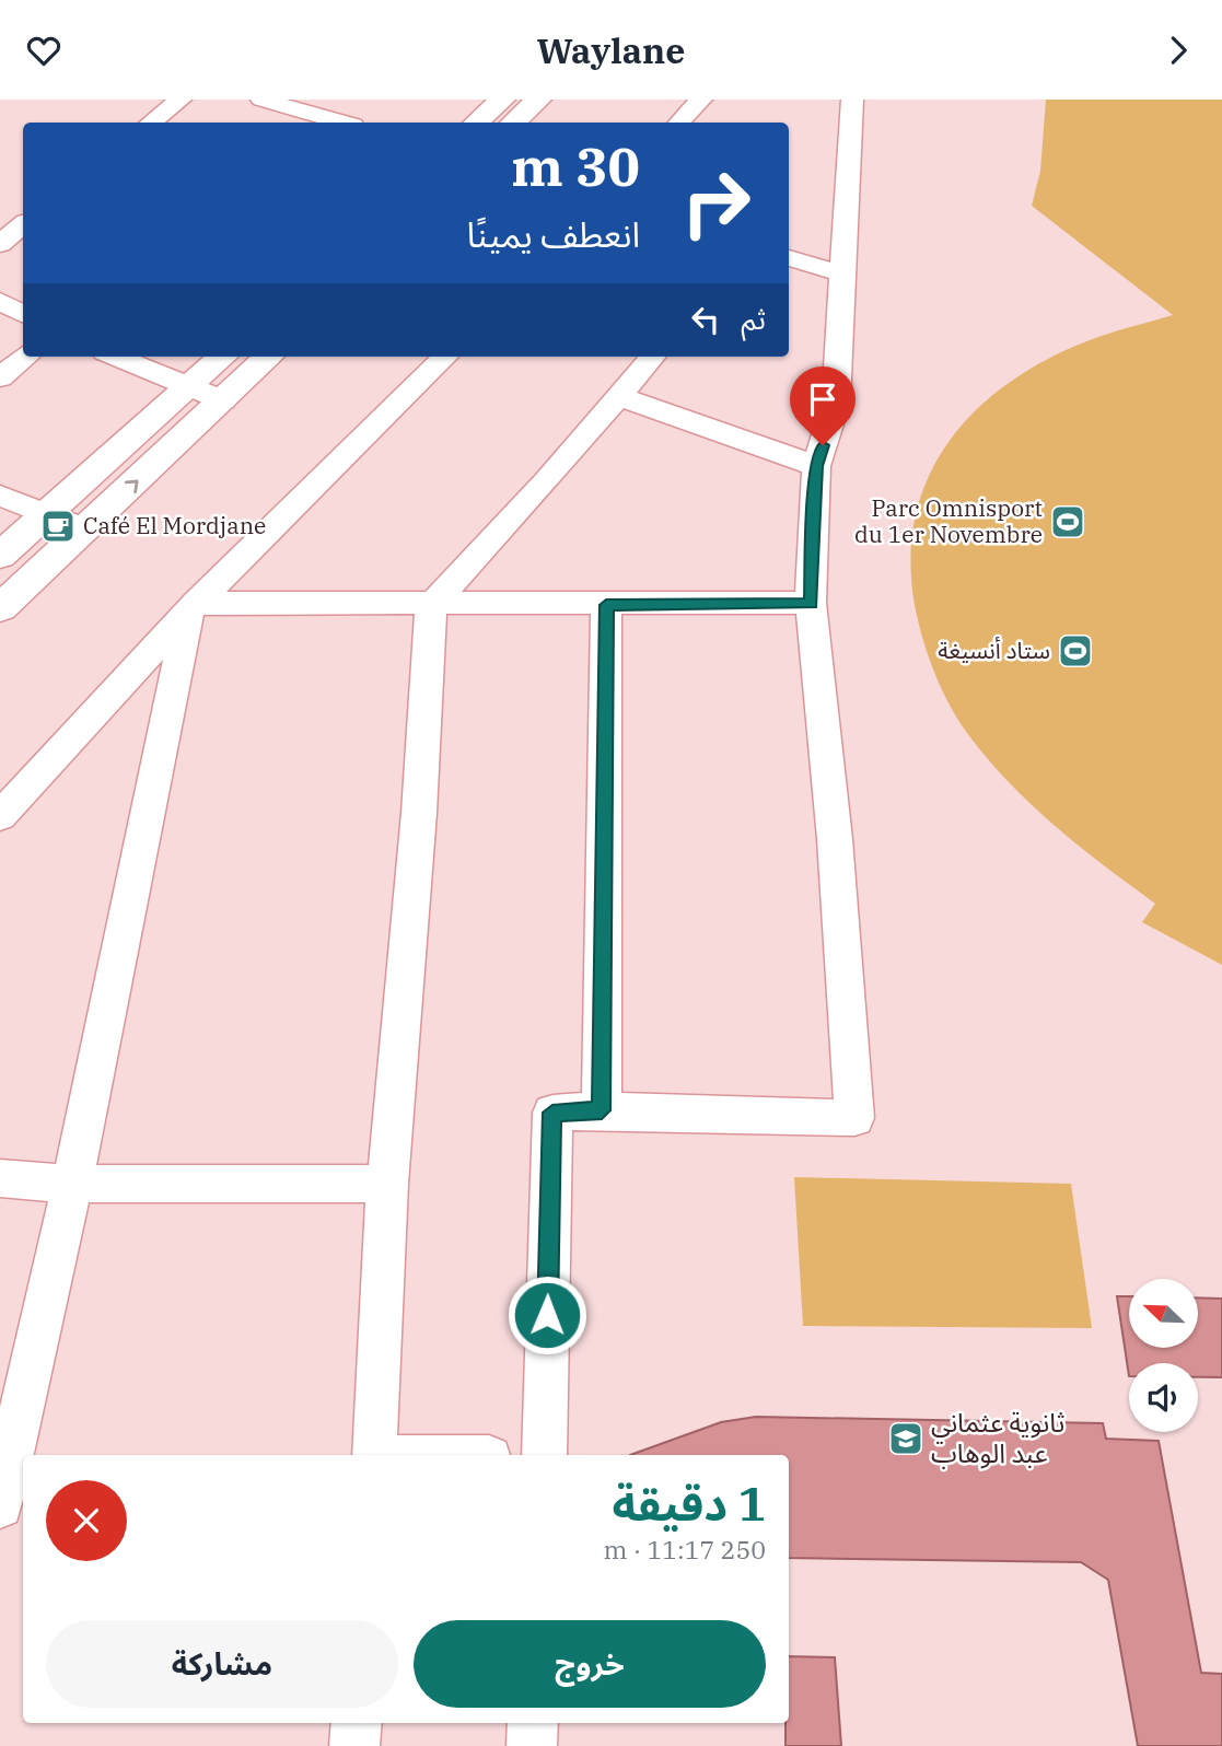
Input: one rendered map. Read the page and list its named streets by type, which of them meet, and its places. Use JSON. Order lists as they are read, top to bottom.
{
  "places": {
    "sports": ["Parc Omnisport du 1er Novembre", "ستاد أنسيغة"],
    "cafe": ["Café El Mordjane"],
    "school or university": ["ثانوية عثماني عبد الوهاب"]
  },
  "north": "top left",
  "page": {
    "header": "Waylane",
    "turn": ["30 m", "انعطف يمينًا"],
    "then": "ثم",
    "heading": ["1 دقيقة", "250 m · 11:17"],
    "buttons": ["خروج", "مشاركة"]
  }
}
